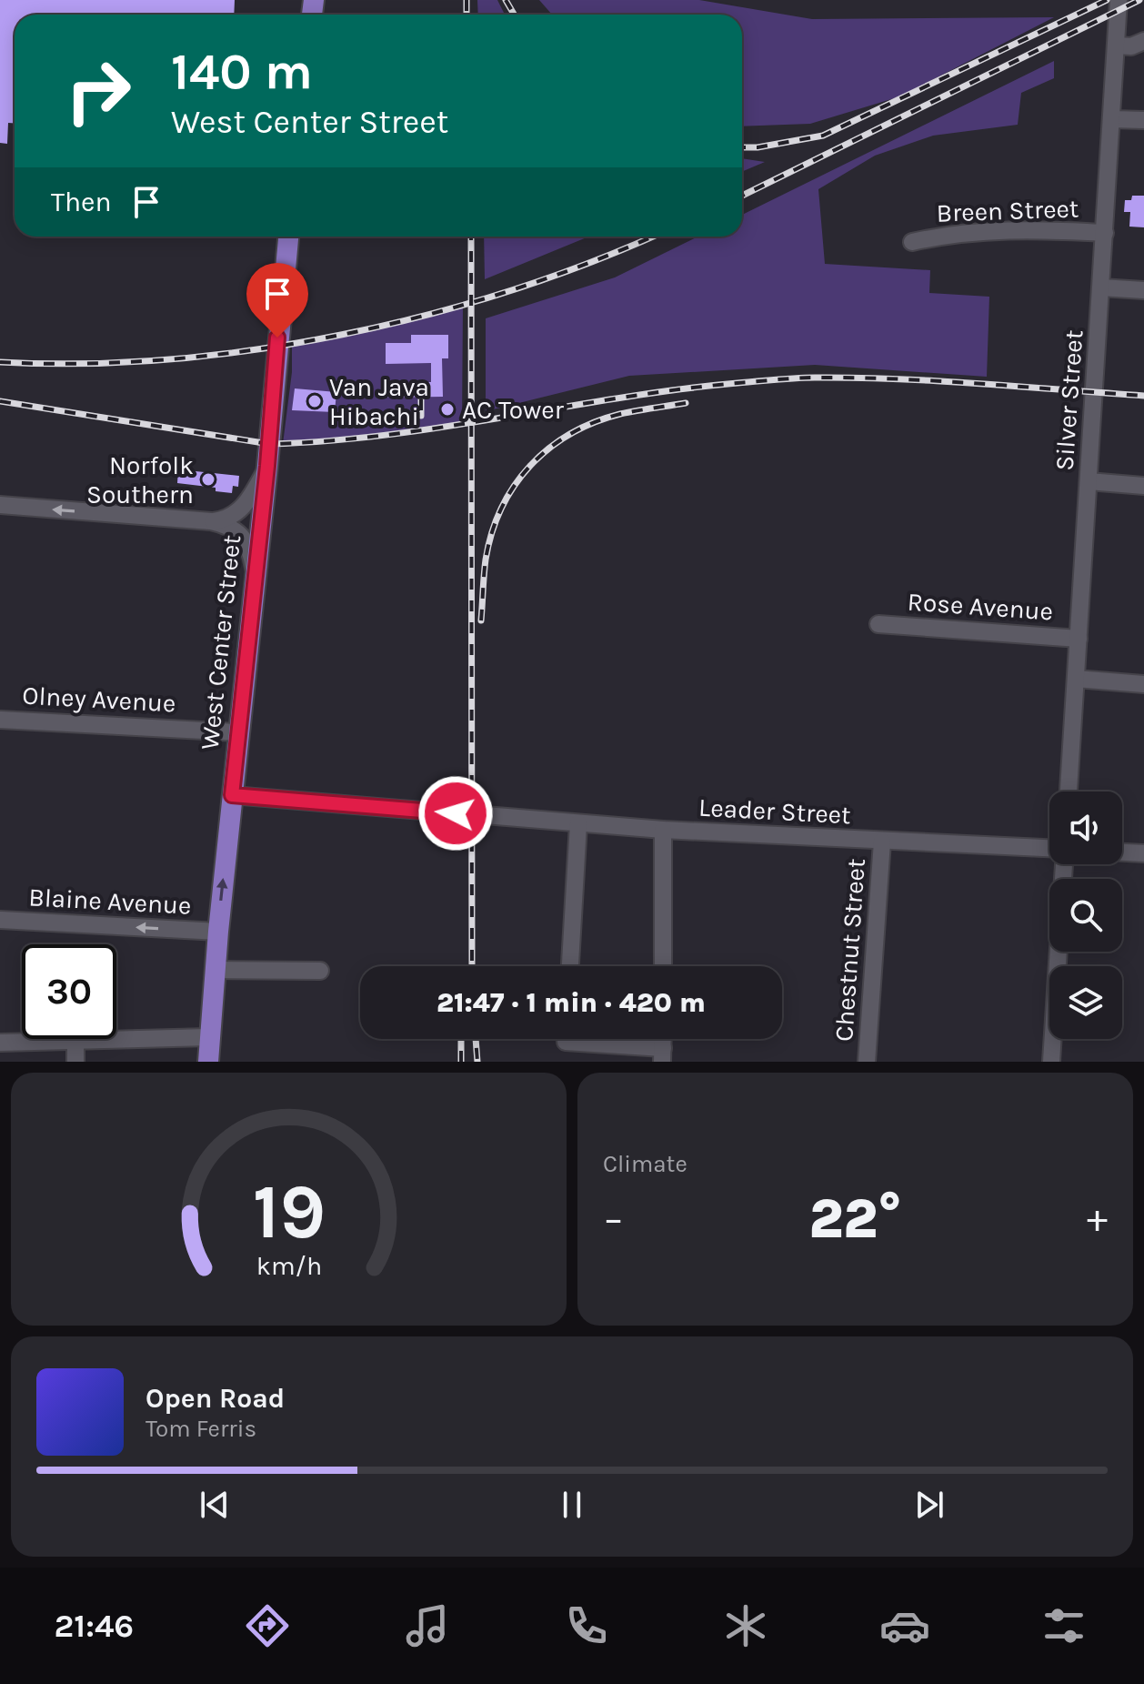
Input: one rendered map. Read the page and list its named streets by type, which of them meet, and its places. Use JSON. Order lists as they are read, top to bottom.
{
  "streets": {
    "main road": ["West Center Street"],
    "street": [
      "Breen Street",
      "Silver Street",
      "Rose Avenue",
      "Olney Avenue",
      "Leader Street",
      "Blaine Avenue",
      "Chestnut Street"
    ]
  },
  "crossings": [
    ["Breen Street", "Silver Street"],
    ["Silver Street", "Rose Avenue"],
    ["West Center Street", "Olney Avenue"],
    ["West Center Street", "Blaine Avenue"],
    ["Leader Street", "Chestnut Street"]
  ],
  "places": ["Van Java Hibachi", "AC Tower", "Norfolk Southern"],
  "page": {
    "turn": ["140 m", "West Center Street"],
    "then": "Then",
    "limit": "30",
    "trip": "21:47 · 1 min · 420 m",
    "tile": "Climate",
    "heat": ["−", "22°", "+"],
    "song": ["Open Road", "Tom Ferris"],
    "tabs": "21:46",
    "gauge": ["19", "km/h"]
  }
}
